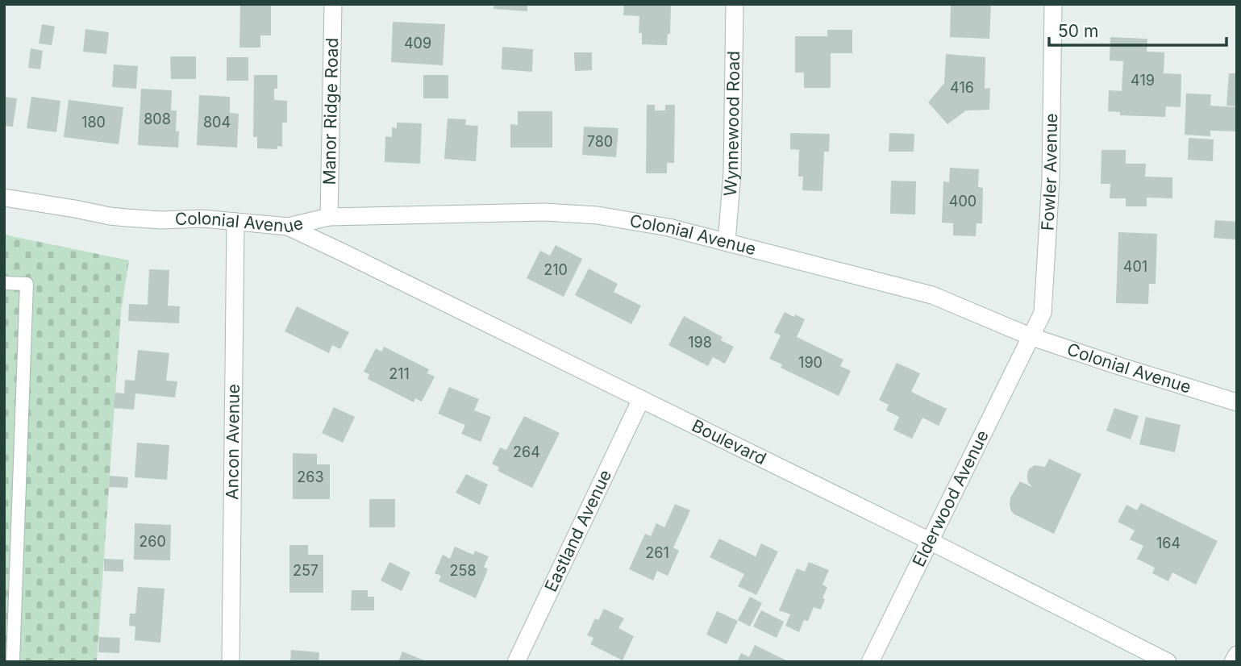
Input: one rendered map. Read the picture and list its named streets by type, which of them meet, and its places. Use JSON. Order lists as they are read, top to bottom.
{
  "streets": {
    "street": [
      "Manor Ridge Road",
      "Wynnewood Road",
      "Fowler Avenue",
      "Colonial Avenue",
      "Ancon Avenue",
      "Boulevard",
      "Elderwood Avenue",
      "Eastland Avenue"
    ]
  },
  "crossings": [
    ["Manor Ridge Road", "Colonial Avenue"],
    ["Wynnewood Road", "Colonial Avenue"],
    ["Fowler Avenue", "Colonial Avenue"],
    ["Fowler Avenue", "Elderwood Avenue"],
    ["Colonial Avenue", "Ancon Avenue"],
    ["Colonial Avenue", "Boulevard"],
    ["Colonial Avenue", "Elderwood Avenue"],
    ["Boulevard", "Elderwood Avenue"],
    ["Boulevard", "Eastland Avenue"]
  ],
  "house_numbers": [
    "409",
    "419",
    "416",
    "808",
    "180",
    "804",
    "780",
    "400",
    "401",
    "210",
    "198",
    "190",
    "211",
    "264",
    "263",
    "260",
    "164",
    "261",
    "257",
    "258"
  ],
  "scale_bar": "50 m"
}
